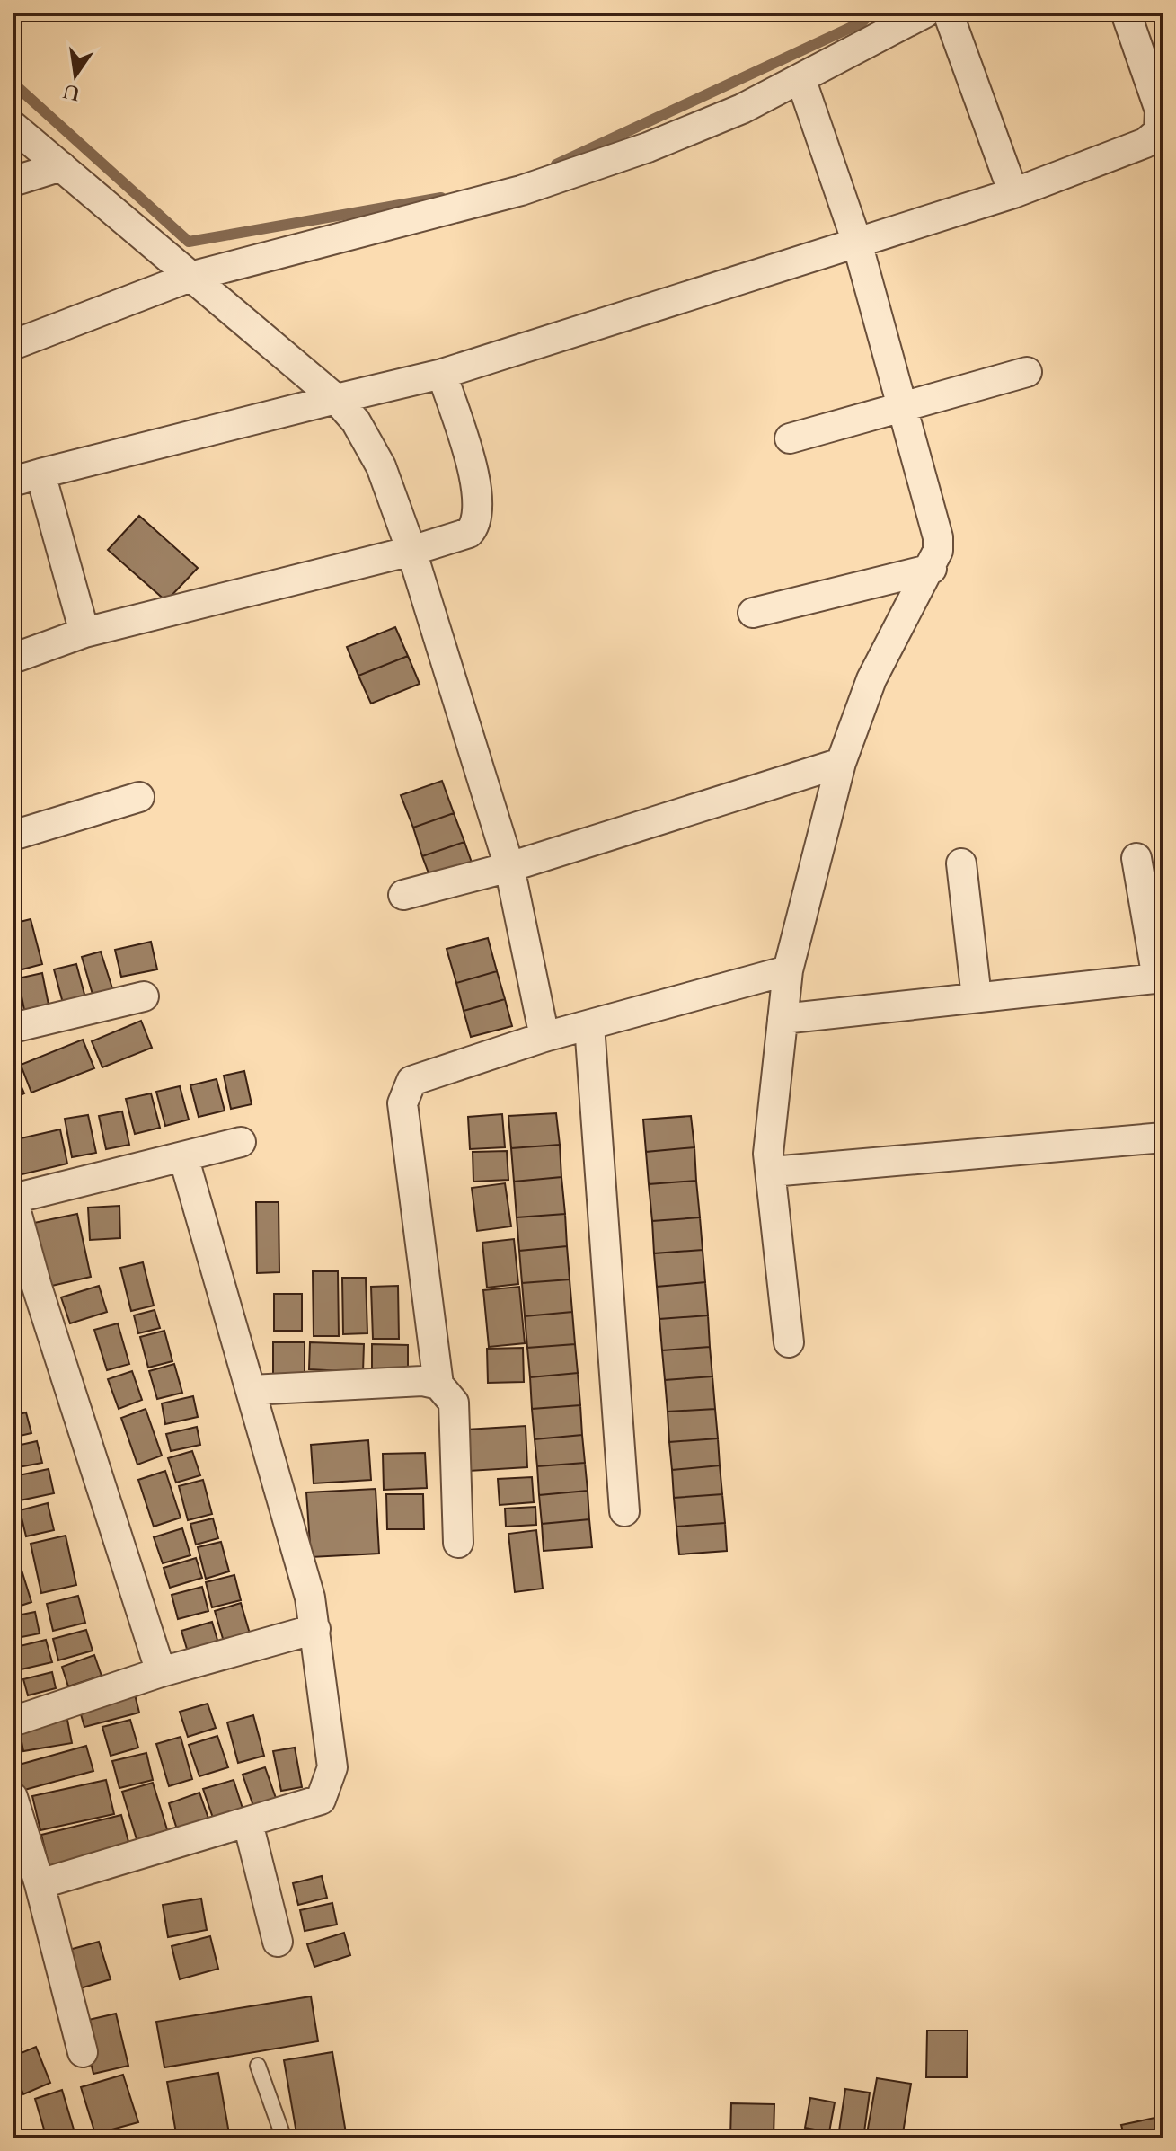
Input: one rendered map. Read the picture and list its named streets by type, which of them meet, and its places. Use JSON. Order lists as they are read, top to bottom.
{
  "north": "bottom"
}
